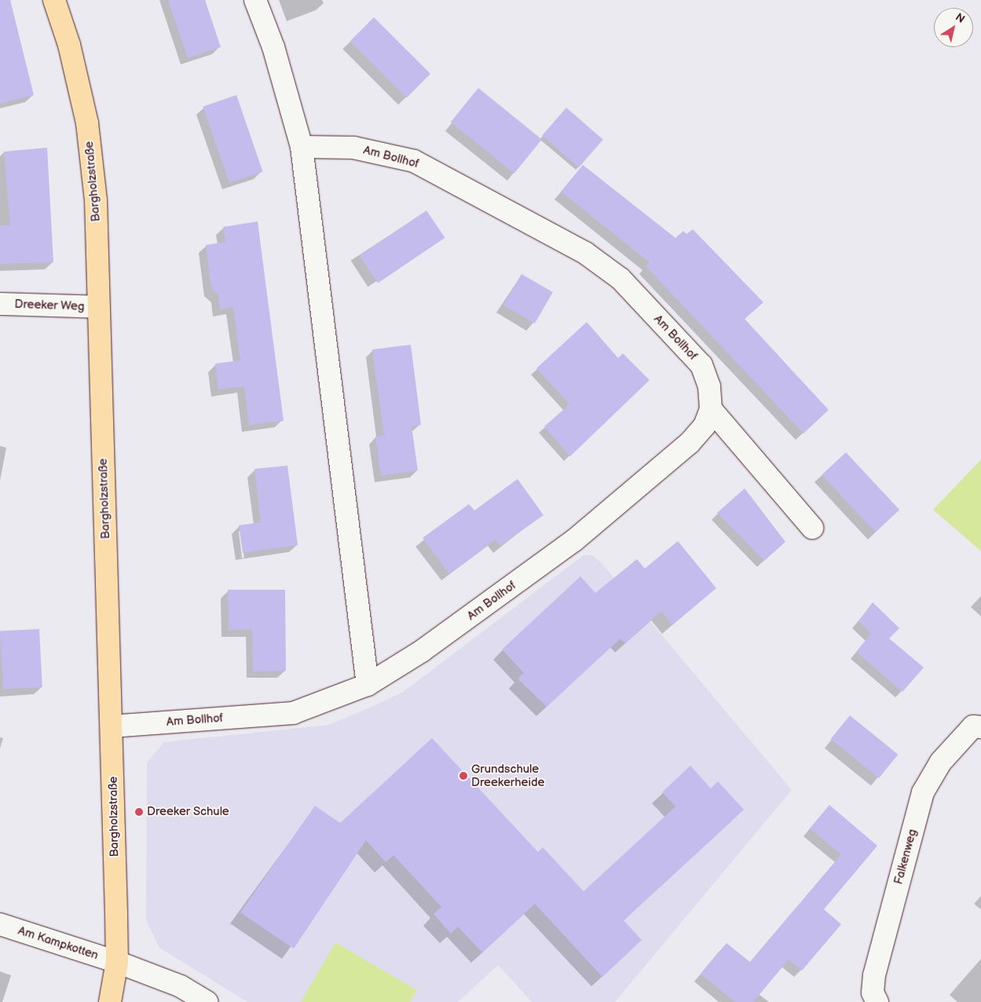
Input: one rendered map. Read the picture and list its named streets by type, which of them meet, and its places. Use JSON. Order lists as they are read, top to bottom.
{
  "streets": {
    "main road": ["Bargholzstraße"],
    "street": [
      "Am Bollhof",
      "Dreeker Weg",
      "Falkenweg",
      "Am Kampkotten"
    ]
  },
  "crossings": [
    ["Am Bollhof", "Bargholzstraße"],
    ["Bargholzstraße", "Dreeker Weg"],
    ["Bargholzstraße", "Am Kampkotten"]
  ],
  "places": ["Grundschule Dreekerheide", "Dreeker Schule"],
  "north": "top right"
}
